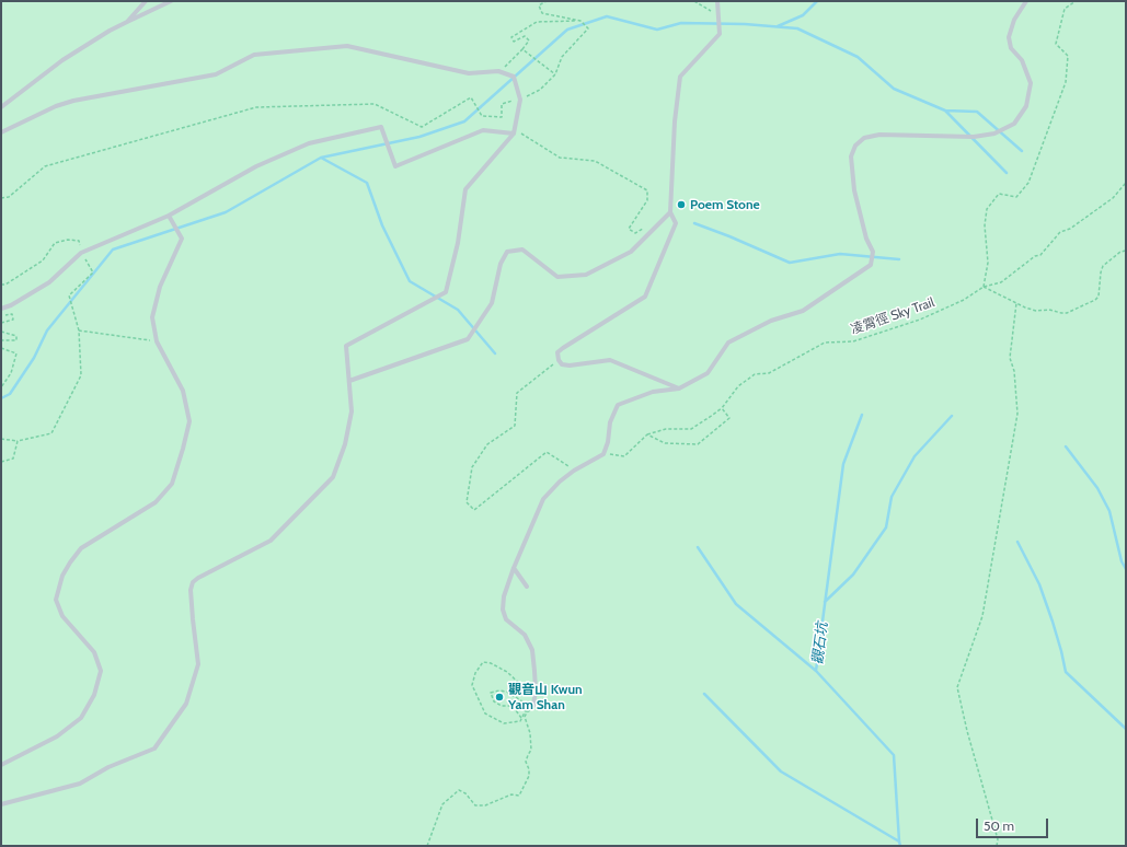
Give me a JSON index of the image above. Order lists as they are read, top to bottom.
{
  "streets": {
    "path": ["凌霄徑 Sky Trail"]
  },
  "water": ["觀石坑"],
  "places": ["Poem Stone", "觀音山 Kwun Yam Shan"],
  "scale_bar": "50 m"
}
